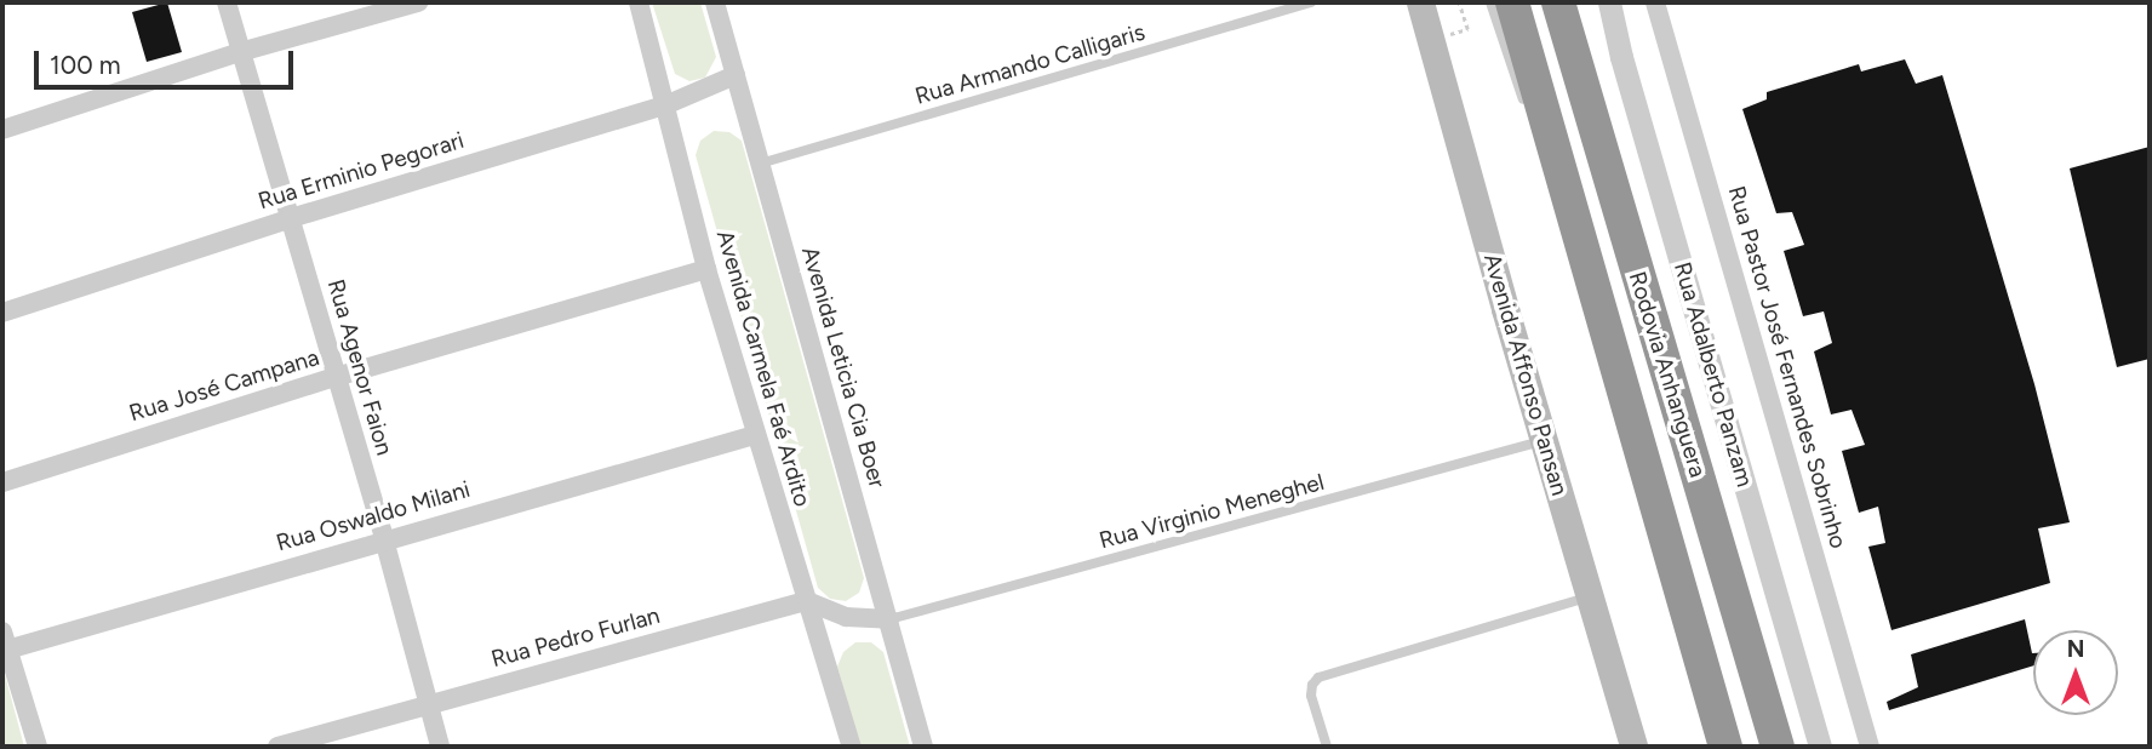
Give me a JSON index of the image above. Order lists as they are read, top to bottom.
{
  "streets": {
    "highway": ["Rodovia Anhanguera"],
    "main road": ["Avenida Affonso Pansan"],
    "street": [
      "Rua Erminio Pegorari",
      "Rua Agenor Faion",
      "Avenida Leticia Cia Boer",
      "Rua Pastor José Fernandes Sobrinho",
      "Avenida Carmela Faé Ardito",
      "Rua Adalberto Panzam",
      "Rua José Campana",
      "Rua Oswaldo Milani",
      "Rua Pedro Furlan"
    ],
    "lane": ["Rua Armando Calligaris", "Rua Virginio Meneghel"]
  },
  "crossings": [
    ["Rua Armando Calligaris", "Avenida Leticia Cia Boer"],
    ["Rua Erminio Pegorari", "Rua Agenor Faion"],
    ["Rua Erminio Pegorari", "Avenida Leticia Cia Boer"],
    ["Rua Erminio Pegorari", "Avenida Carmela Faé Ardito"],
    ["Rua Agenor Faion", "Rua José Campana"],
    ["Rua Agenor Faion", "Rua Oswaldo Milani"],
    ["Rua Agenor Faion", "Rua Pedro Furlan"],
    ["Avenida Leticia Cia Boer", "Rua Virginio Meneghel"],
    ["Avenida Carmela Faé Ardito", "Rua José Campana"],
    ["Avenida Carmela Faé Ardito", "Rua Oswaldo Milani"],
    ["Avenida Carmela Faé Ardito", "Rua Pedro Furlan"],
    ["Avenida Affonso Pansan", "Rua Virginio Meneghel"]
  ],
  "scale_bar": "100 m",
  "north": "top"
}
